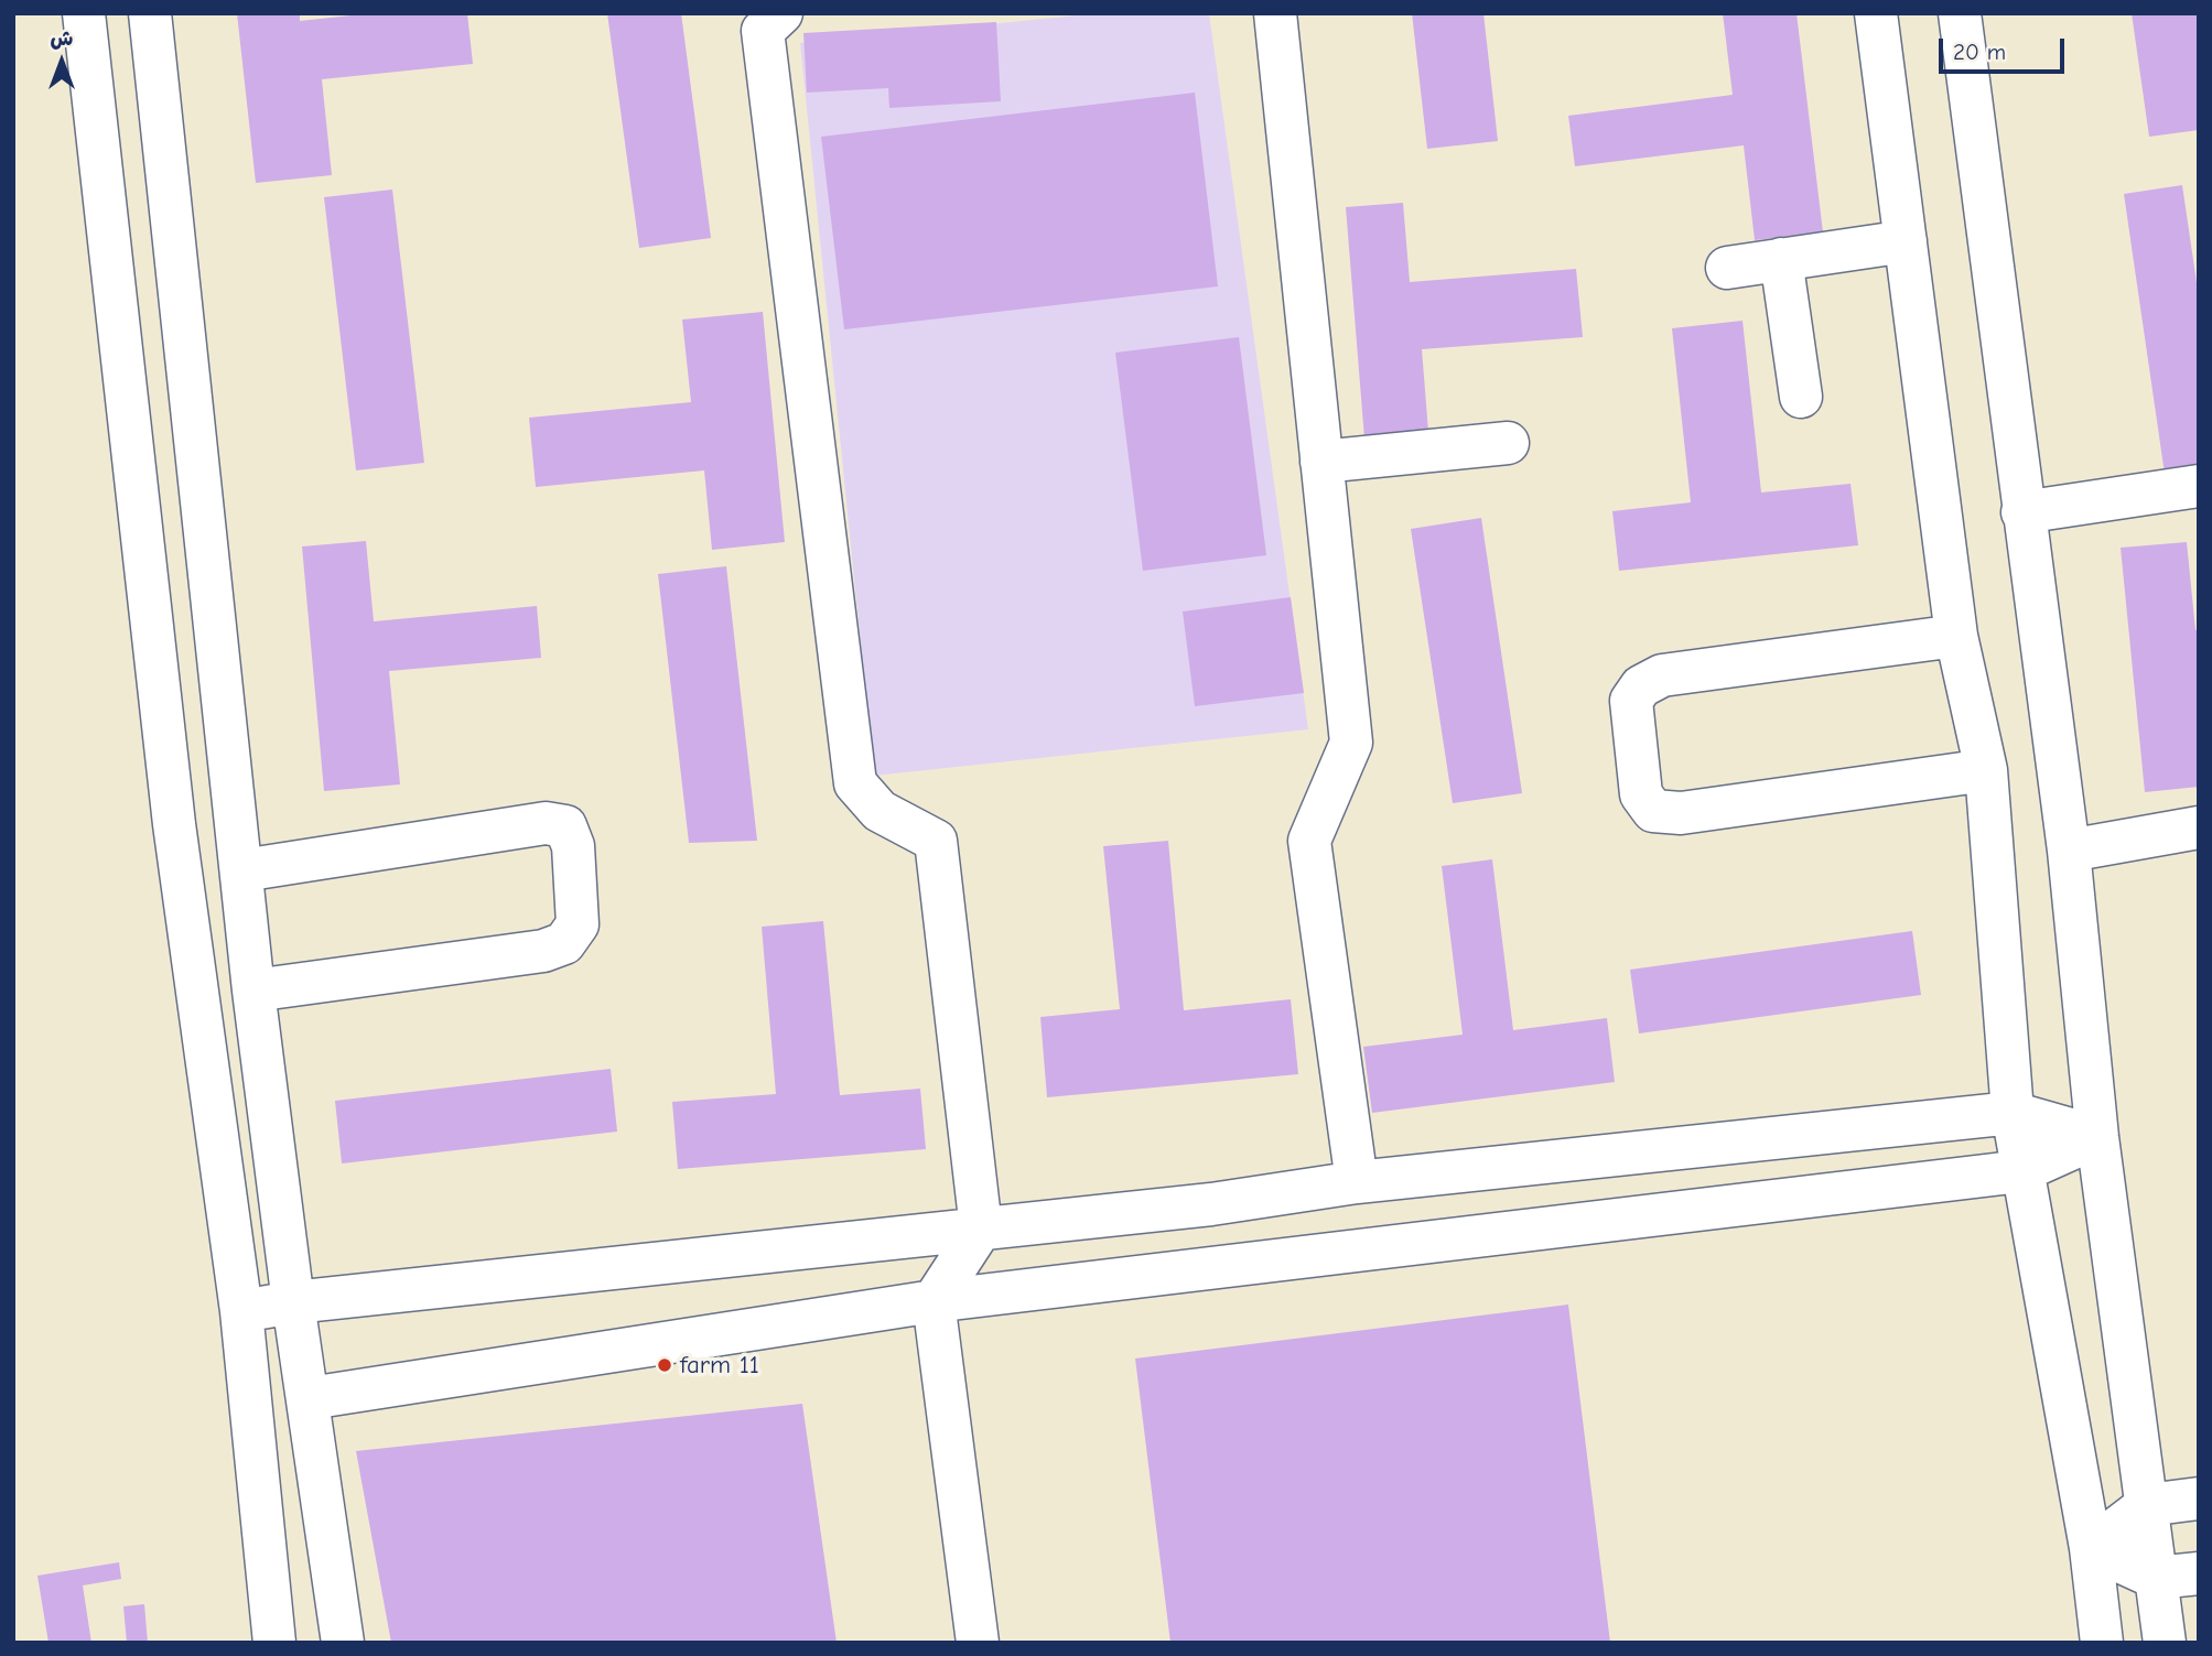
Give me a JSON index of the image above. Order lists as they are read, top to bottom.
{
  "places": ["farm 11"],
  "scale_bar": "20 m",
  "north": "top"
}
